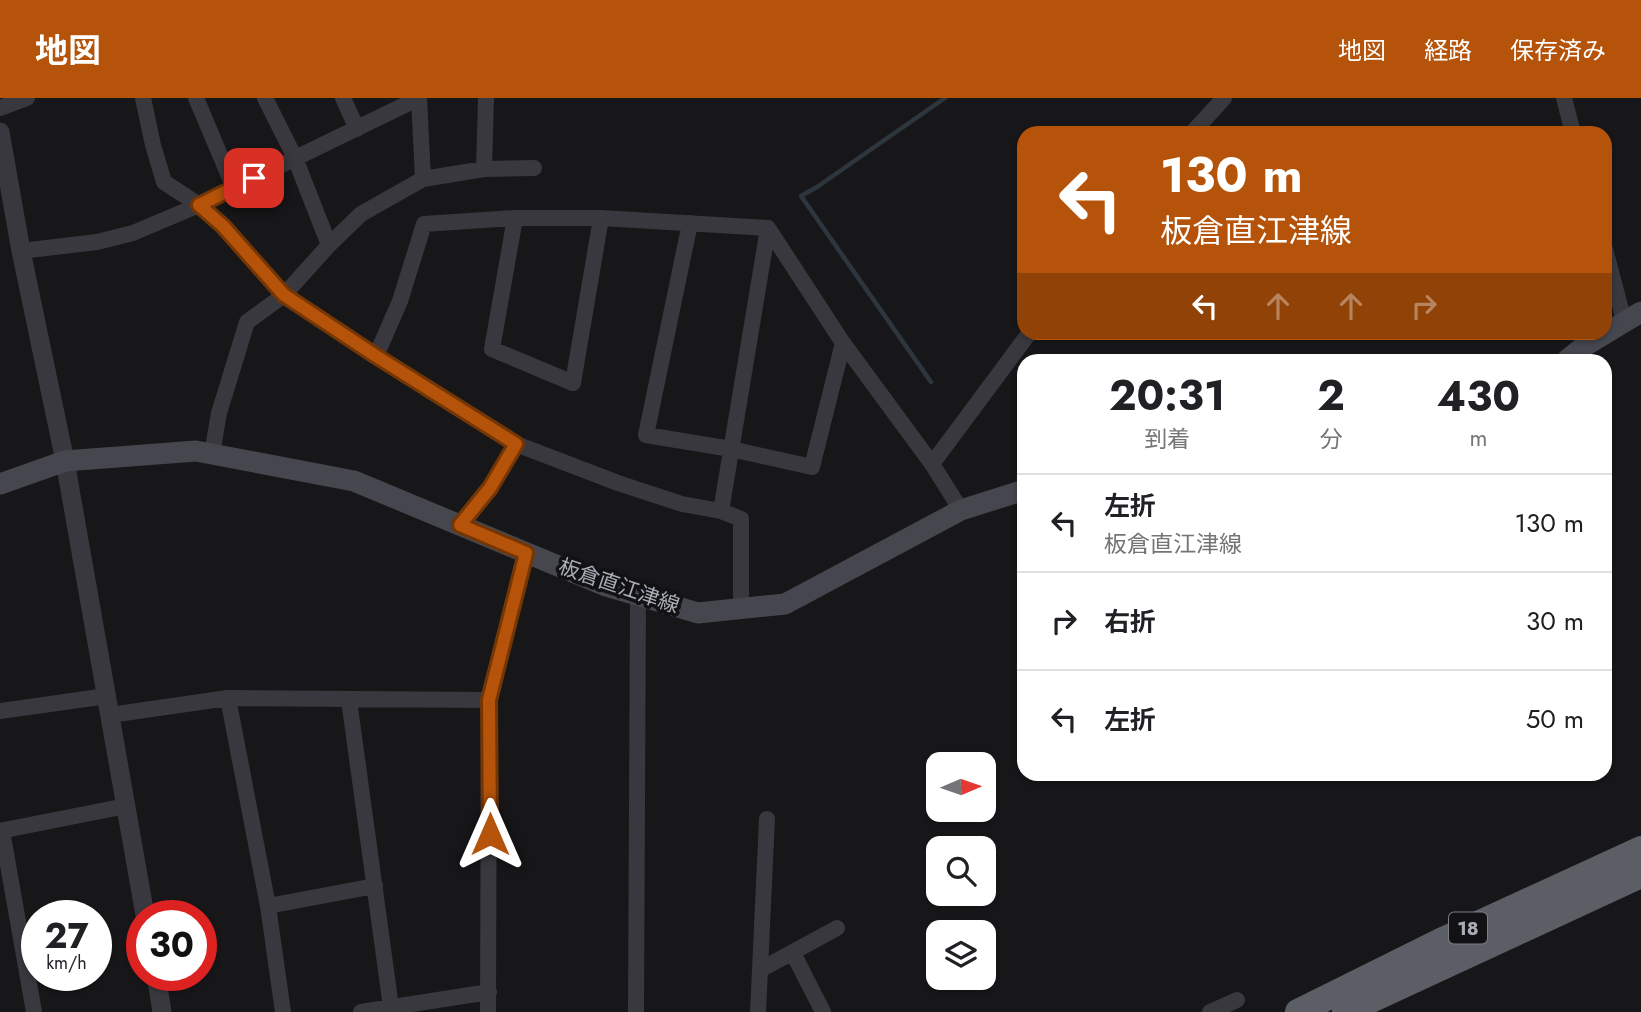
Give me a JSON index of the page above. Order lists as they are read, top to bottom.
{
  "streets": {
    "highway": ["18"],
    "main road": ["板倉直江津線"]
  },
  "north": "right",
  "page": {
    "header": "地図",
    "nav": ["地図", "経路", "保存済み"],
    "turn": ["130 m", "板倉直江津線"],
    "eta": [
      "20:31",
      "到着",
      "2",
      "分",
      "430",
      "m"
    ],
    "list": [
      {
        "name": "左折",
        "note": "板倉直江津線",
        "value": "130 m"
      },
      {
        "name": "右折",
        "value": "30 m"
      },
      {
        "name": "左折",
        "value": "50 m"
      }
    ],
    "speed": "27 km/h",
    "limit": "30"
  }
}
